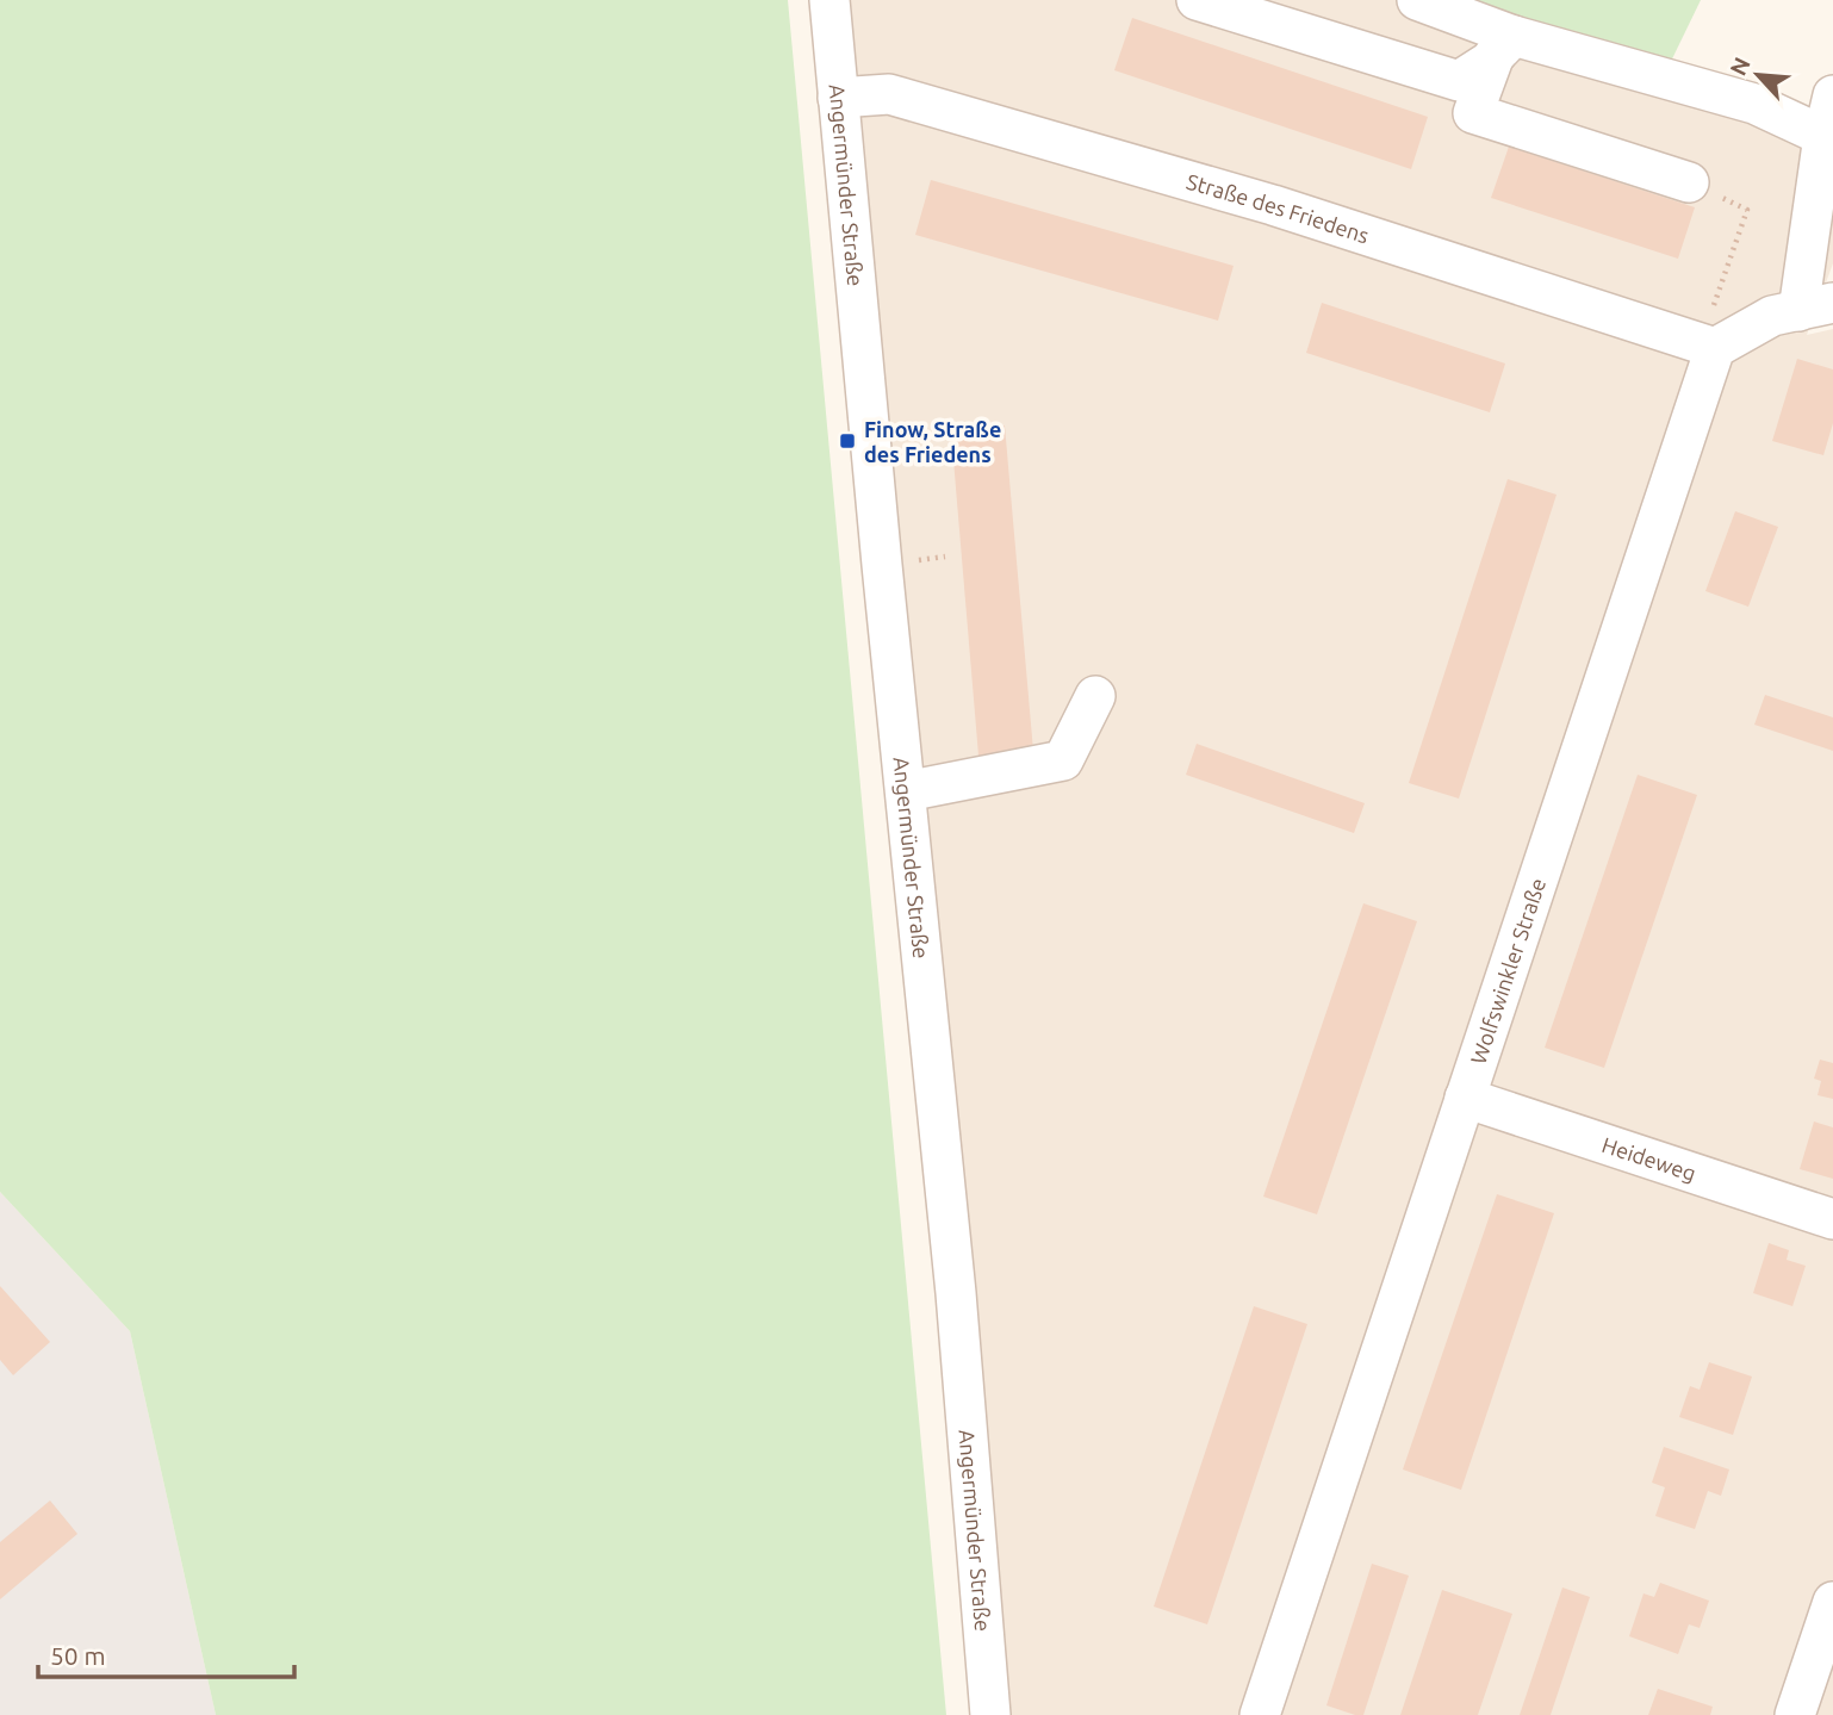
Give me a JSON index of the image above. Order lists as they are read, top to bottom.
{
  "streets": {
    "street": [
      "Angermünder Straße",
      "Straße des Friedens",
      "Wolfswinkler Straße",
      "Heideweg"
    ]
  },
  "crossings": [
    ["Angermünder Straße", "Straße des Friedens"],
    ["Straße des Friedens", "Wolfswinkler Straße"],
    ["Wolfswinkler Straße", "Heideweg"]
  ],
  "places": {
    "transit": ["Finow, Straße des Friedens"]
  },
  "scale_bar": "50 m",
  "north": "top left"
}
